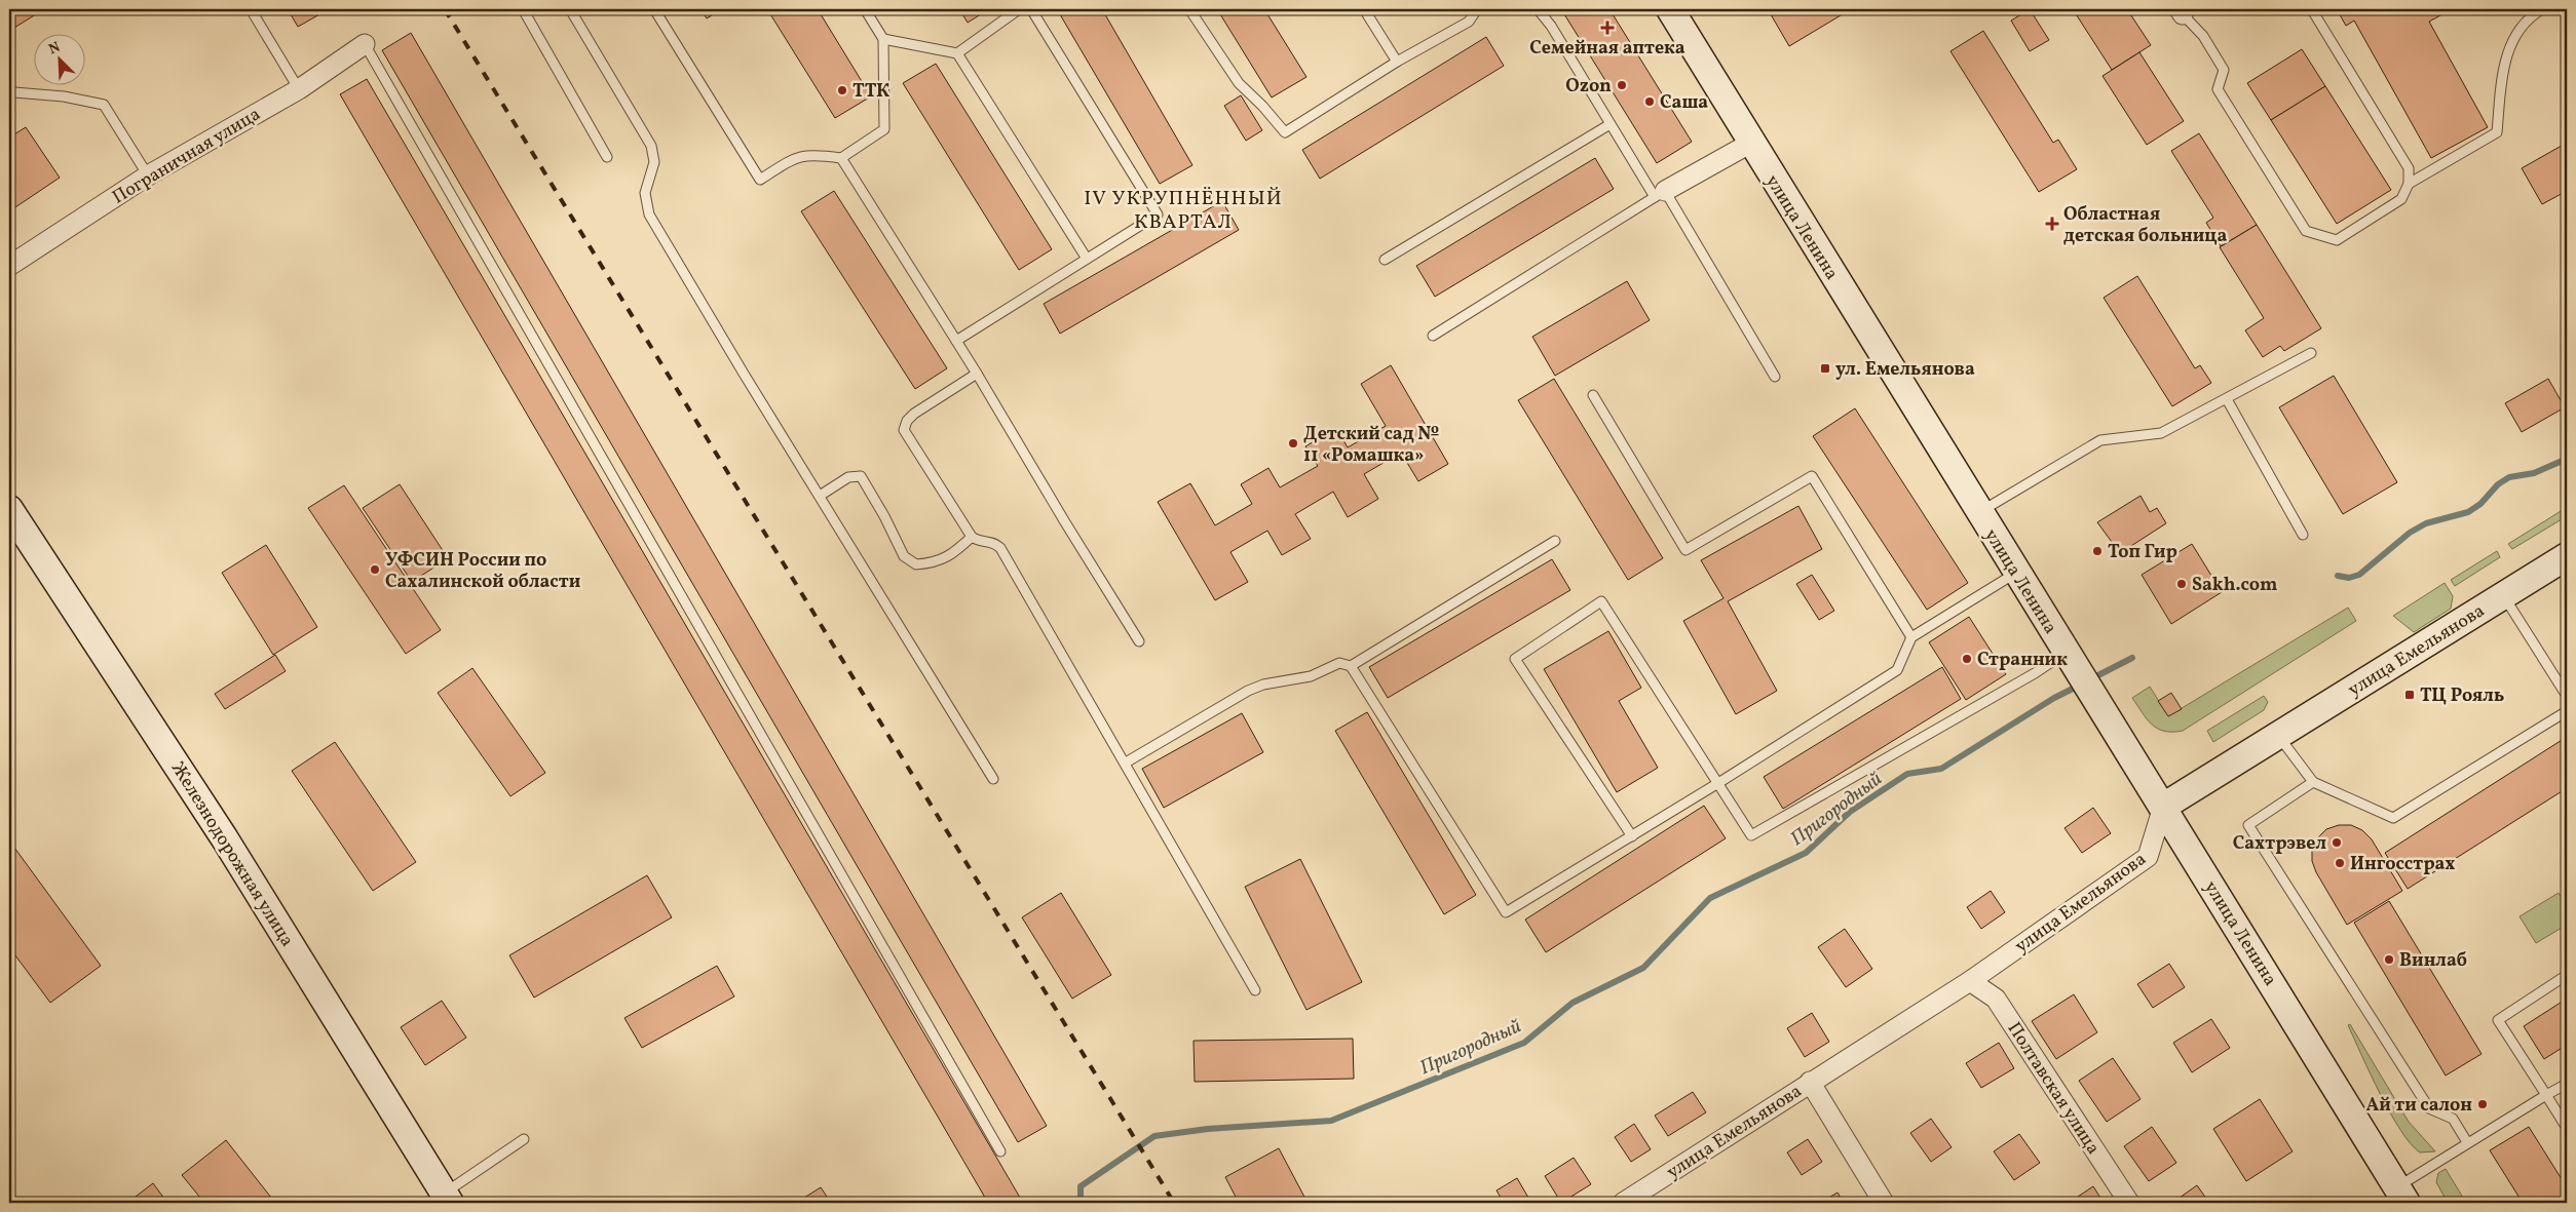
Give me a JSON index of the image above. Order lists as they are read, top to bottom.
{
  "streets": {
    "main road": ["улица Ленина", "улица Емельянова", "Железнодорожная улица"],
    "street": ["Пограничная улица", "Полтавская улица"]
  },
  "crossings": [
    ["улица Ленина", "улица Емельянова"],
    ["улица Емельянова", "Полтавская улица"]
  ],
  "districts": ["IV УКРУПНЁННЫЙ КВАРТАЛ"],
  "water": ["Пригородный"],
  "places": {
    "health": ["Семейная аптека", "Областная детская больница"],
    "other": [
      "Ozon",
      "ТТК",
      "Саша",
      "Детский сад № 11 «Ромашка»",
      "Топ Гир",
      "УФСИН России по Сахалинской области",
      "Sakh.com",
      "Странник",
      "Сахтрэвел",
      "Ингосстрах",
      "Винлаб",
      "Ай ти салон"
    ],
    "transit": ["ул. Емельянова", "ТЦ Рояль"]
  },
  "north": "top left"
}
